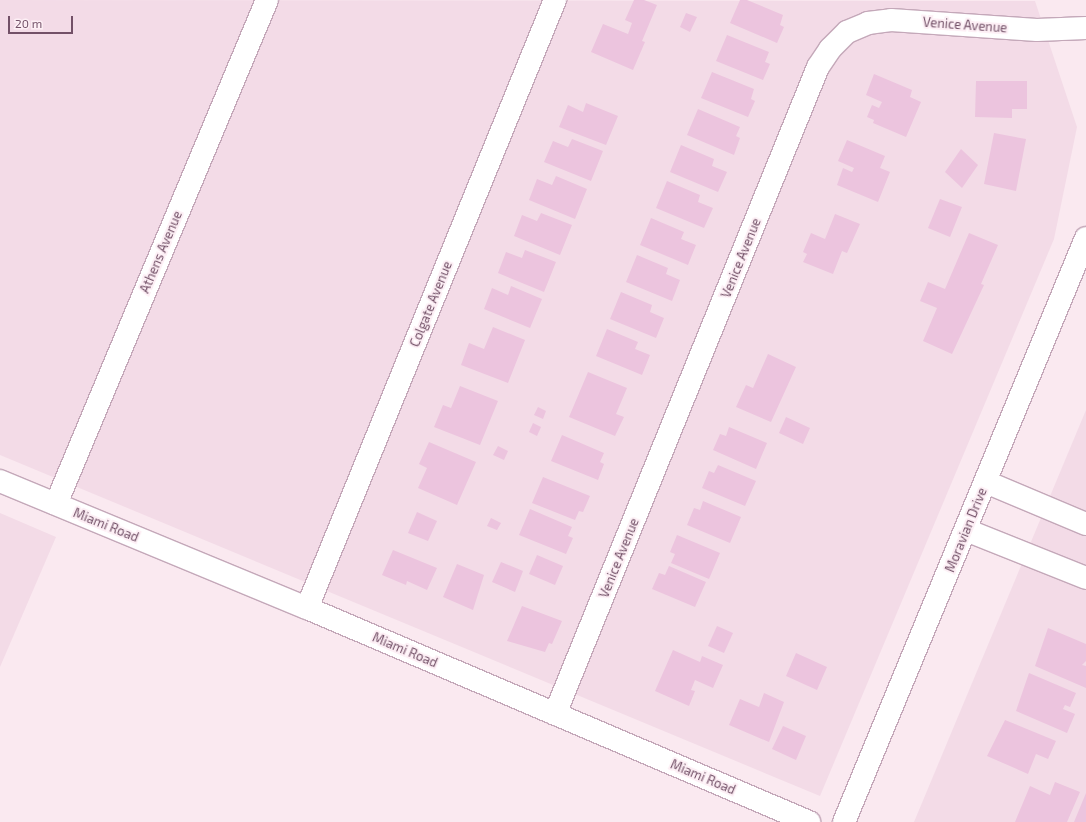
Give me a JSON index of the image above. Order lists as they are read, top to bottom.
{
  "streets": {
    "street": [
      "Venice Avenue",
      "Athens Avenue",
      "Colgate Avenue",
      "Miami Road",
      "Moravian Drive"
    ]
  },
  "crossings": [
    ["Venice Avenue", "Miami Road"],
    ["Athens Avenue", "Miami Road"],
    ["Colgate Avenue", "Miami Road"]
  ],
  "scale_bar": "20 m"
}
